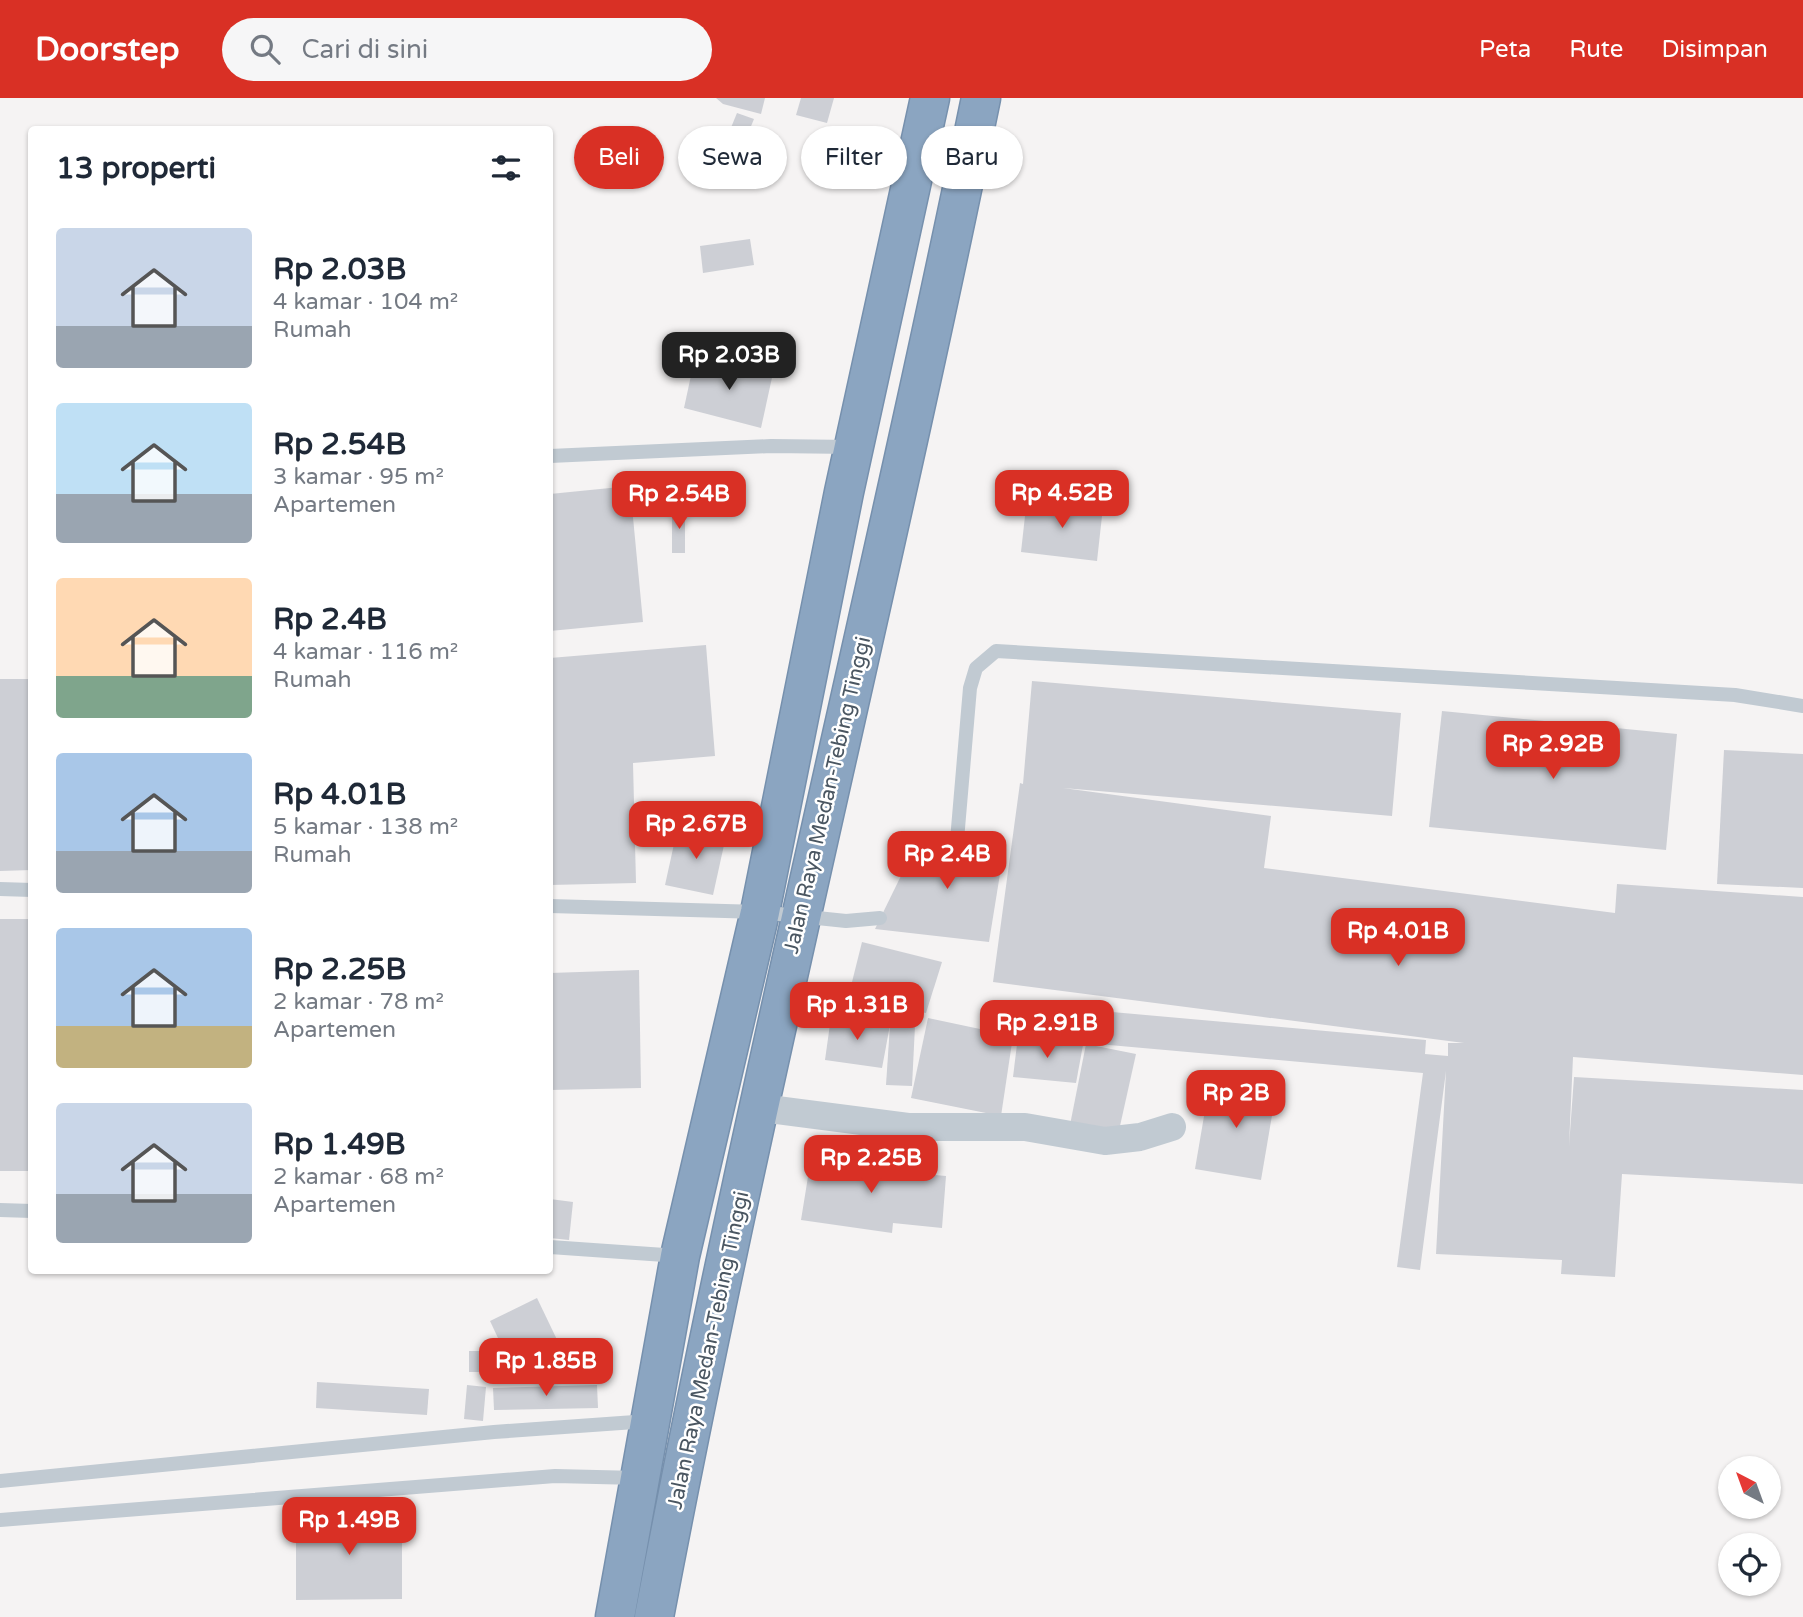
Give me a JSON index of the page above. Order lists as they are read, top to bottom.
{
  "streets": {
    "highway": ["Jalan Raya Medan-Tebing Tinggi"]
  },
  "north": "top left",
  "page": {
    "header": "Doorstep",
    "search": "Cari di sini",
    "nav": ["Peta", "Rute", "Disimpan"],
    "chip": [
      "Beli",
      "Sewa",
      "Filter",
      "Baru"
    ],
    "heading": "13 properti",
    "list": [
      {
        "name": "Rp 2.03B",
        "note": "4 kamar · 104 m² · Rumah"
      },
      {
        "name": "Rp 2.54B",
        "note": "3 kamar · 95 m² · Apartemen"
      },
      {
        "name": "Rp 2.4B",
        "note": "4 kamar · 116 m² · Rumah"
      },
      {
        "name": "Rp 4.01B",
        "note": "5 kamar · 138 m² · Rumah"
      },
      {
        "name": "Rp 2.25B",
        "note": "2 kamar · 78 m² · Apartemen"
      },
      {
        "name": "Rp 1.49B",
        "note": "2 kamar · 68 m² · Apartemen"
      }
    ],
    "price": [
      "Rp 2.03B",
      "Rp 4.52B",
      "Rp 2.54B",
      "Rp 2.92B",
      "Rp 2.67B",
      "Rp 2.4B",
      "Rp 4.01B",
      "Rp 1.31B",
      "Rp 2.91B",
      "Rp 2B",
      "Rp 2.25B",
      "Rp 1.85B",
      "Rp 1.49B"
    ]
  }
}
